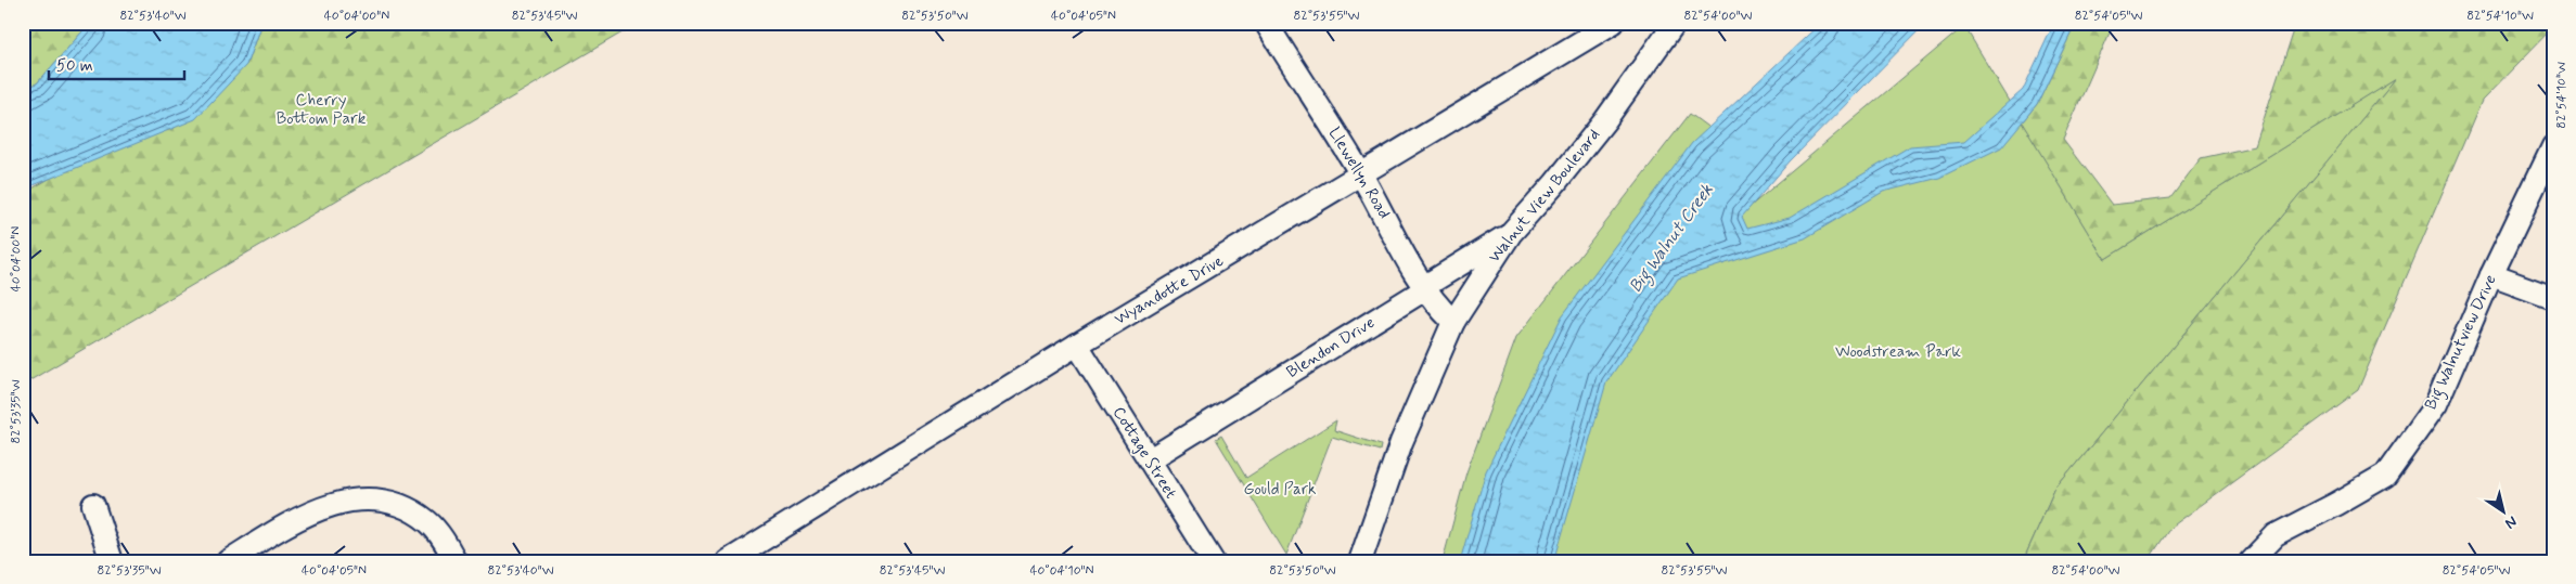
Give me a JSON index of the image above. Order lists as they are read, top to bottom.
{
  "streets": {
    "street": [
      "Llewellyn Road",
      "Walnut View Boulevard",
      "Wyandotte Drive",
      "Big Walnutview Drive",
      "Blendon Drive",
      "Cottage Street"
    ]
  },
  "crossings": [
    ["Llewellyn Road", "Walnut View Boulevard"],
    ["Llewellyn Road", "Wyandotte Drive"],
    ["Llewellyn Road", "Blendon Drive"],
    ["Walnut View Boulevard", "Blendon Drive"],
    ["Wyandotte Drive", "Cottage Street"],
    ["Blendon Drive", "Cottage Street"]
  ],
  "water": ["Big Walnut Creek"],
  "parks": ["Cherry Bottom Park", "Woodstream Park", "Gould Park"],
  "scale_bar": "50 m",
  "north": "bottom right",
  "coordinates": [
    "82°53'40\"W",
    "40°04'00\"N",
    "82°53'45\"W",
    "82°53'50\"W",
    "40°04'05\"N",
    "82°53'55\"W",
    "82°54'00\"W",
    "82°54'05\"W",
    "82°54'10\"W",
    "82°53'35\"W",
    "40°04'10\"N"
  ]
}
